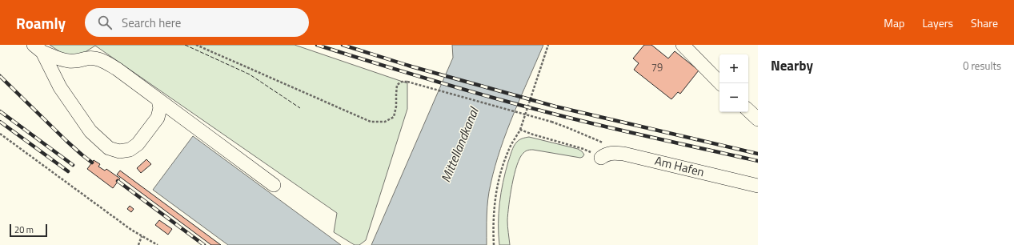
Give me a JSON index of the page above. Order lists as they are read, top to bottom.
{
  "streets": {
    "lane": ["Am Hafen"]
  },
  "water": ["Mittellandkanal"],
  "house_numbers": ["79"],
  "scale_bar": "20 m",
  "page": {
    "header": "Roamly",
    "search": "Search here",
    "nav": ["Map", "Layers", "Share"],
    "heading": ["Nearby", "0 results"],
    "map_buttons": ["+", "−"],
    "scale": "20 m"
  }
}
